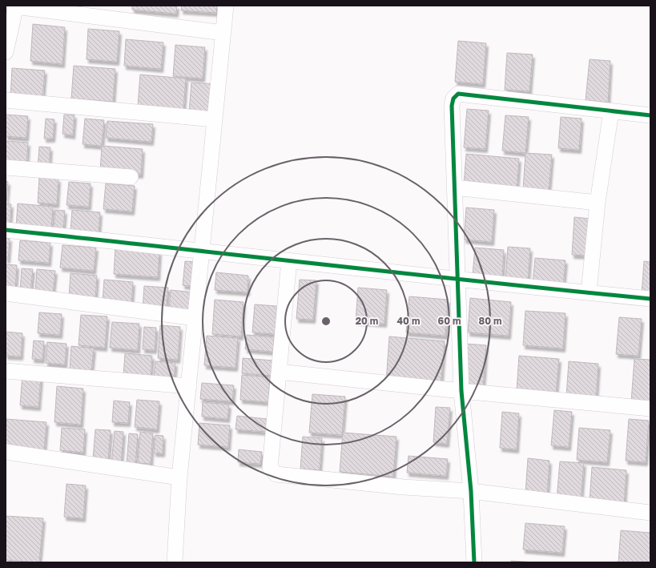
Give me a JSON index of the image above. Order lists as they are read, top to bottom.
{
  "rings": [
    "20 m",
    "40 m",
    "60 m",
    "80 m"
  ]
}
